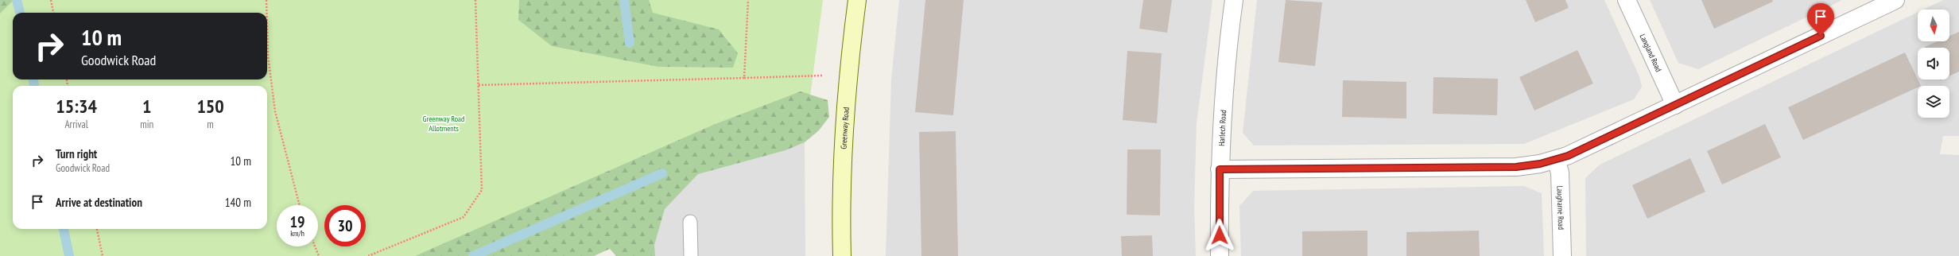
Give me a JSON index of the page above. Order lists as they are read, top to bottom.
{
  "streets": {
    "street": [
      "Langland Road",
      "Greenway Road",
      "Harlech Road",
      "Laugharne Road"
    ]
  },
  "parks": ["Greenway Road Allotments"],
  "north": "bottom",
  "page": {
    "turn": ["10 m", "Goodwick Road"],
    "eta": [
      "15:34",
      "Arrival",
      "1",
      "min",
      "150",
      "m"
    ],
    "list": [
      {
        "name": "Turn right",
        "note": "Goodwick Road",
        "value": "10 m"
      },
      {
        "name": "Arrive at destination",
        "value": "140 m"
      }
    ],
    "speed": "19 km/h",
    "limit": "30"
  }
}
